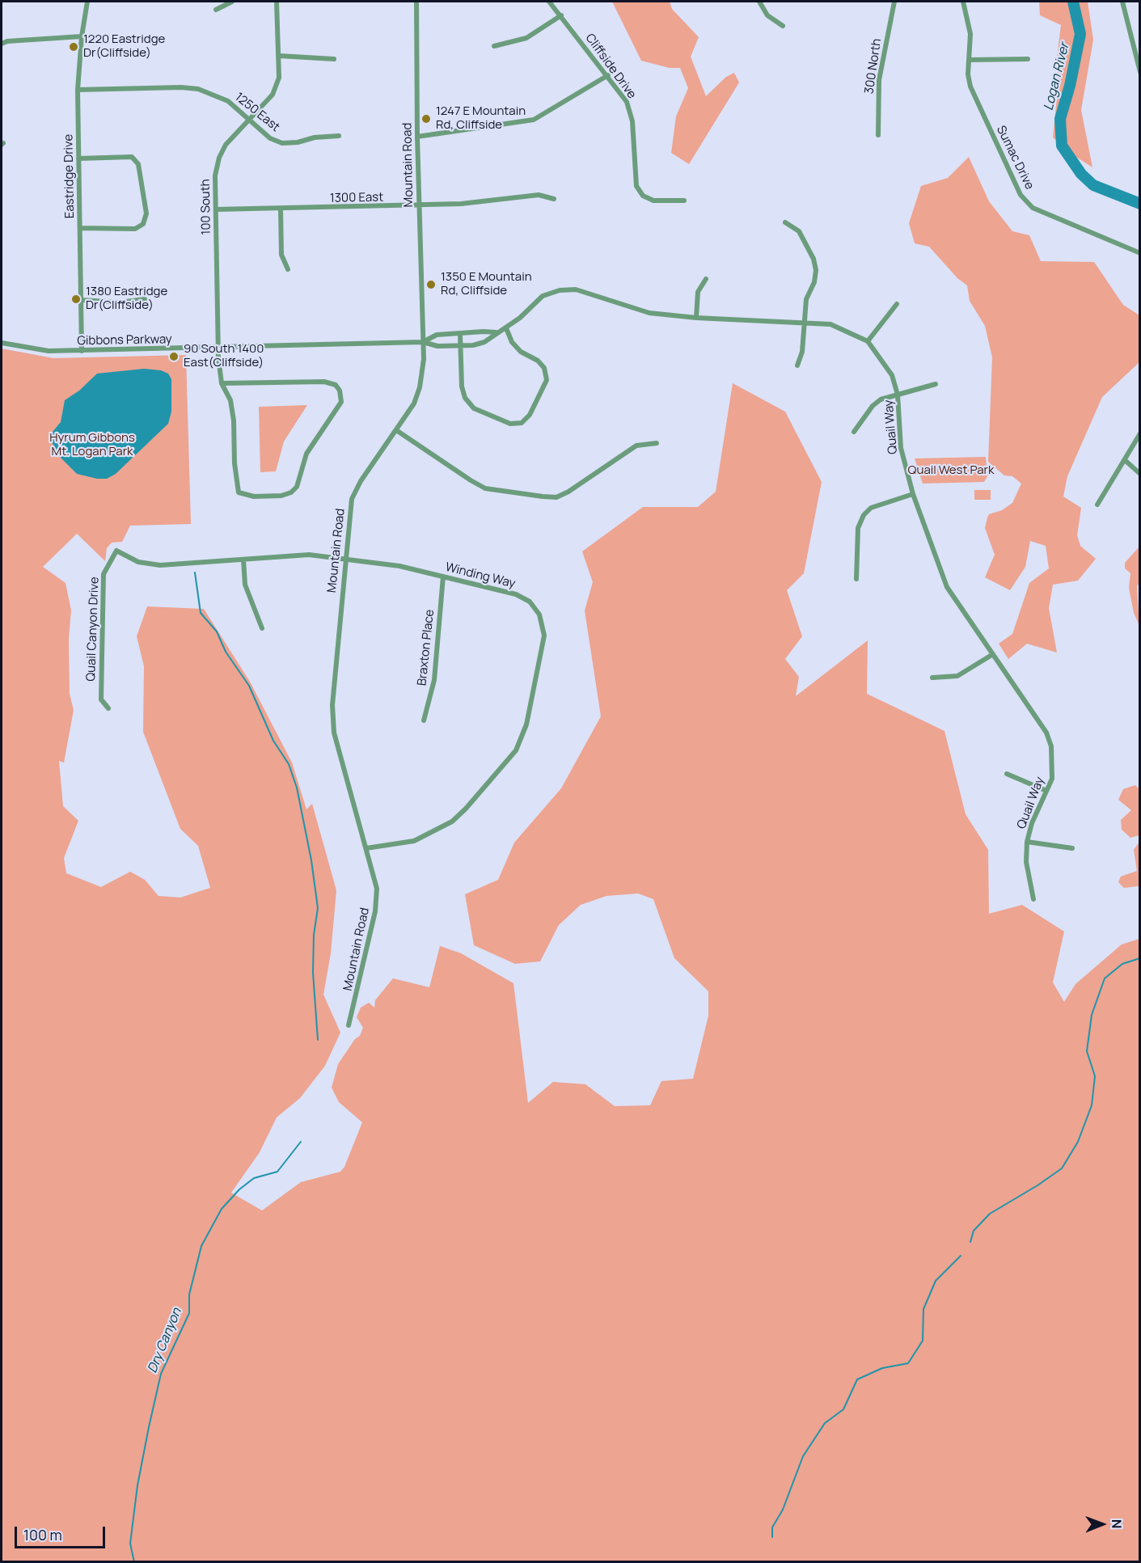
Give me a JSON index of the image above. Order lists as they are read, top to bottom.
{
  "streets": {
    "street": [
      "Cliffside Drive",
      "300 North",
      "1250 East",
      "Sumac Drive",
      "Mountain Road",
      "Eastridge Drive",
      "1300 East",
      "100 South",
      "Gibbons Parkway",
      "Quail Way",
      "Winding Way",
      "Quail Canyon Drive",
      "Braxton Place"
    ]
  },
  "crossings": [
    ["1250 East", "Eastridge Drive"],
    ["1250 East", "100 South"],
    ["Mountain Road", "1300 East"],
    ["Mountain Road", "Gibbons Parkway"],
    ["Mountain Road", "Quail Way"],
    ["Mountain Road", "Winding Way"],
    ["Eastridge Drive", "Gibbons Parkway"],
    ["1300 East", "100 South"],
    ["100 South", "Gibbons Parkway"],
    ["Gibbons Parkway", "Quail Way"],
    ["Winding Way", "Quail Canyon Drive"],
    ["Winding Way", "Braxton Place"]
  ],
  "water": ["Logan River", "Dry Canyon"],
  "parks": ["Hyrum Gibbons Mt. Logan Park", "Quail West Park"],
  "places": [
    "1220 Eastridge Dr(Cliffside)",
    "1247 E Mountain Rd, Cliffside",
    "1350 E Mountain Rd, Cliffside",
    "1380 Eastridge Dr(Cliffside)",
    "90 South 1400 East(Cliffside)"
  ],
  "scale_bar": "100 m",
  "north": "right"
}
